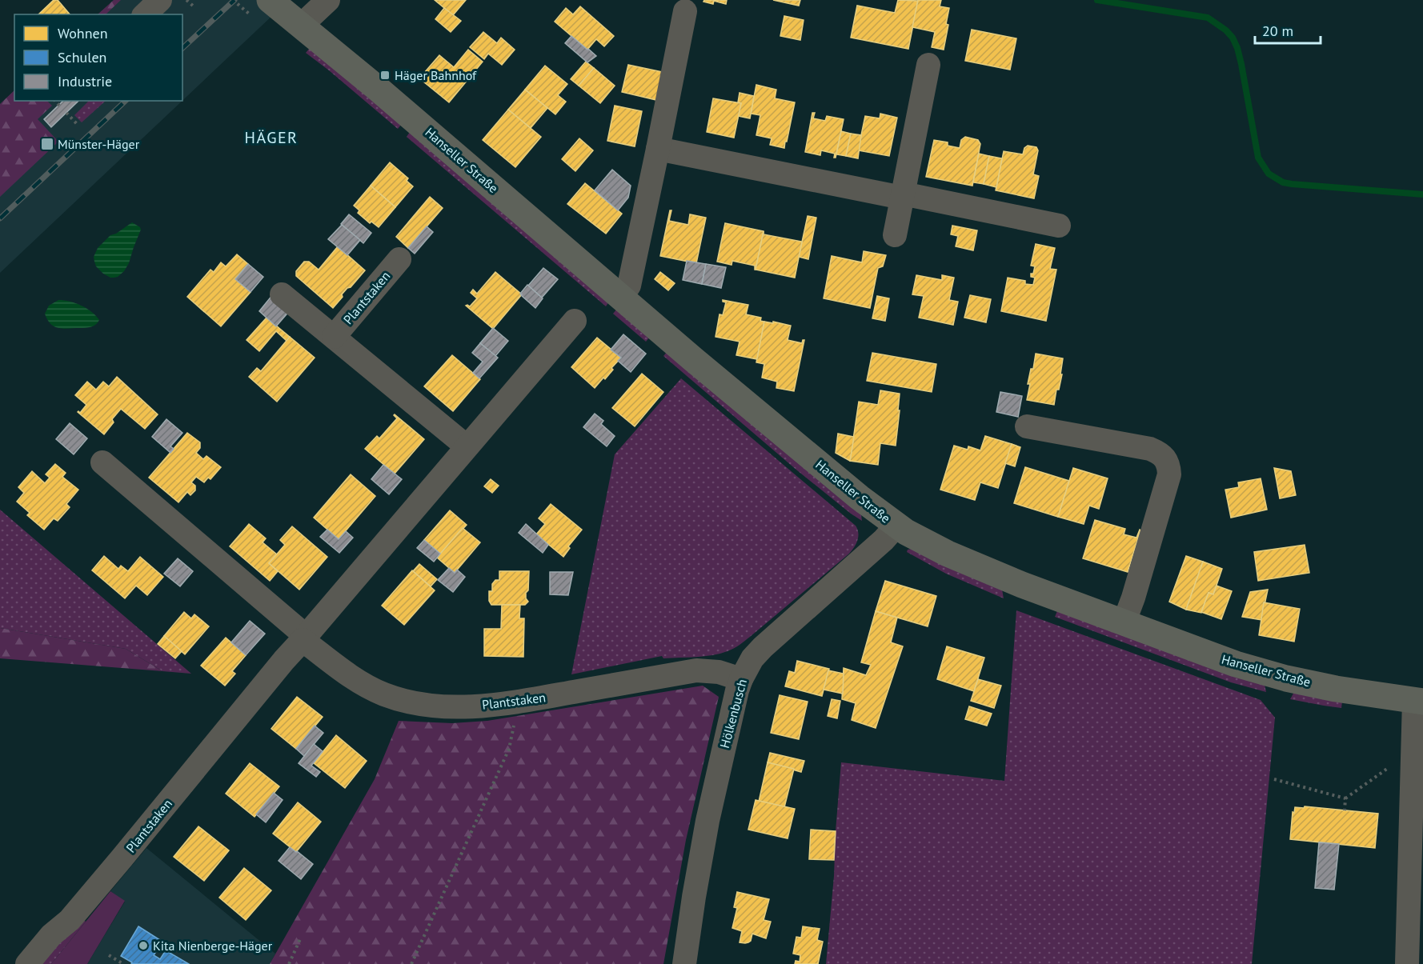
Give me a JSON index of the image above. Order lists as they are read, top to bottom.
{
  "streets": {
    "main road": ["Hanseller Straße"],
    "street": ["Plantstaken", "Hölkenbusch"]
  },
  "crossings": [
    ["Hanseller Straße", "Hölkenbusch"],
    ["Plantstaken", "Hölkenbusch"]
  ],
  "districts": ["HÄGER"],
  "places": {
    "transit": ["Häger Bahnhof", "Münster-Häger"],
    "other": ["Kita Nienberge-Häger"]
  },
  "legend": ["Wohnen", "Schulen", "Industrie"],
  "scale_bar": "20 m"
}
